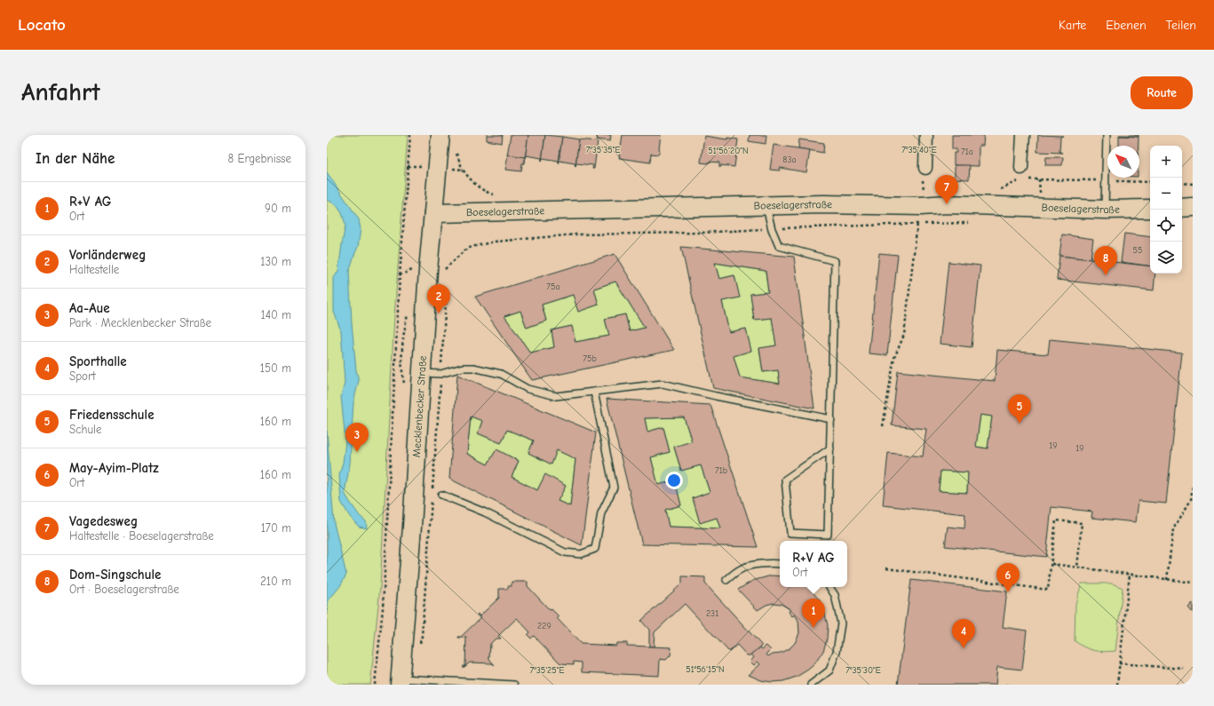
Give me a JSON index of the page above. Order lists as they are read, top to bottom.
{
  "streets": {
    "street": ["Boeselagerstraße", "Mecklenbecker Straße"]
  },
  "crossings": [
    ["Boeselagerstraße", "Mecklenbecker Straße"]
  ],
  "house_numbers": [
    "71a",
    "83a",
    "55",
    "75a",
    "75b",
    "19",
    "19",
    "71b",
    "231",
    "229"
  ],
  "north": "top left",
  "page": {
    "header": "Locato",
    "nav": ["Karte", "Ebenen", "Teilen"],
    "buttons": "Route",
    "title": "Anfahrt",
    "heading": ["In der Nähe", "8 Ergebnisse"],
    "map_buttons": ["+", "−"],
    "pins": [
      "7",
      "8",
      "2",
      "5",
      "3",
      "6",
      "1",
      "4"
    ],
    "list": [
      {
        "mark": "1",
        "name": "R+V AG",
        "note": "Ort",
        "value": "90 m"
      },
      {
        "mark": "2",
        "name": "Vorländerweg",
        "note": "Haltestelle",
        "value": "130 m"
      },
      {
        "mark": "3",
        "name": "Aa-Aue",
        "note": "Park · Mecklenbecker Straße",
        "value": "140 m"
      },
      {
        "mark": "4",
        "name": "Sporthalle",
        "note": "Sport",
        "value": "150 m"
      },
      {
        "mark": "5",
        "name": "Friedensschule",
        "note": "Schule",
        "value": "160 m"
      },
      {
        "mark": "6",
        "name": "May-Ayim-Platz",
        "note": "Ort",
        "value": "160 m"
      },
      {
        "mark": "7",
        "name": "Vagedesweg",
        "note": "Haltestelle · Boeselagerstraße",
        "value": "170 m"
      },
      {
        "mark": "8",
        "name": "Dom-Singschule",
        "note": "Ort · Boeselagerstraße",
        "value": "210 m"
      }
    ],
    "popup": ["R+V AG", "Ort"]
  },
  "coordinates": [
    "7°35'35\"E",
    "7°35'40\"E",
    "51°56'20\"N",
    "51°56'15\"N",
    "7°35'25\"E",
    "7°35'30\"E"
  ]
}
